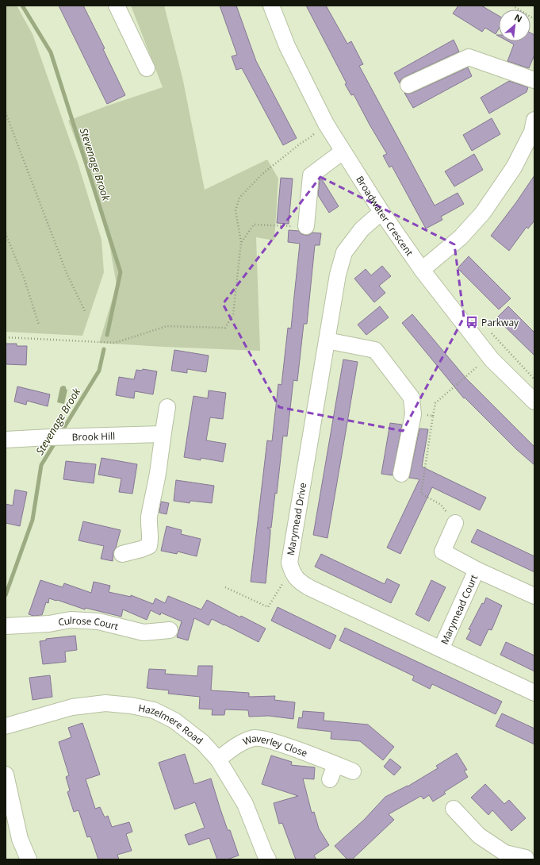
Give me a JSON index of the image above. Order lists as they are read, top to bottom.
{
  "streets": {
    "street": [
      "Broadwater Crescent",
      "Brook Hill",
      "Marymead Drive",
      "Marymead Court",
      "Culrose Court",
      "Hazelmere Road",
      "Waverley Close"
    ]
  },
  "crossings": [
    ["Broadwater Crescent", "Marymead Drive"],
    ["Hazelmere Road", "Waverley Close"]
  ],
  "water": ["Stevenage Brook"],
  "places": {
    "bus stop": ["Parkway"]
  },
  "north": "top right"
}
